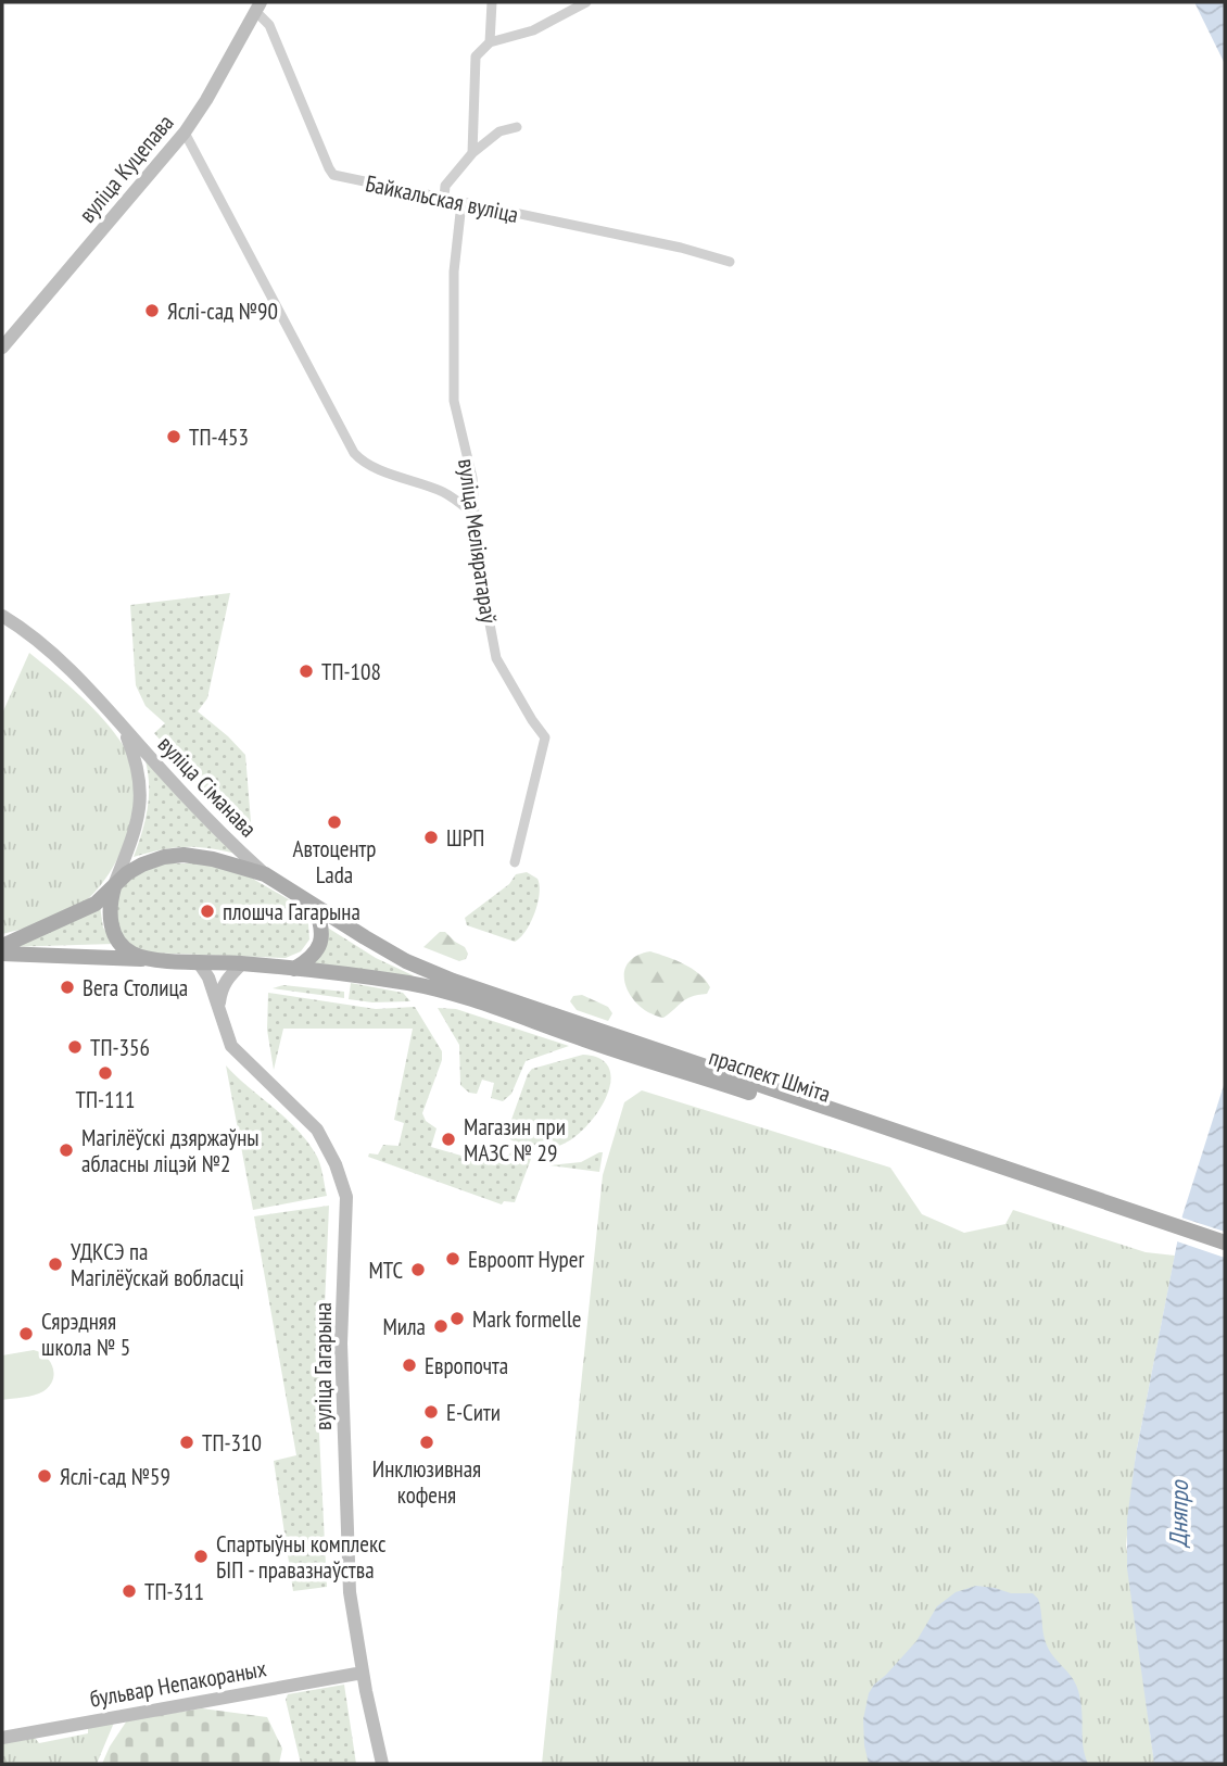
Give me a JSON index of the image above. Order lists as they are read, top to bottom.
{
  "streets": {
    "main road": [
      "вуліца Куцепава",
      "вуліца Сіманава",
      "праспект Шміта",
      "вуліца Гагарына",
      "бульвар Непакораных"
    ],
    "street": ["Байкальская вуліца", "вуліца Меліяратараў"]
  },
  "crossings": [
    ["вуліца Куцепава", "Байкальская вуліца"],
    ["Байкальская вуліца", "вуліца Меліяратараў"],
    ["вуліца Сіманава", "праспект Шміта"],
    ["праспект Шміта", "вуліца Гагарына"],
    ["вуліца Гагарына", "бульвар Непакораных"]
  ],
  "water": ["Дняпро"],
  "places": [
    "Яслі-сад №90",
    "ТП-453",
    "ТП-108",
    "Автоцентр Lada",
    "ШРП",
    "плошча Гагарына",
    "Вега Столица",
    "ТП-356",
    "ТП-111",
    "Магазин при МАЗС № 29",
    "Магілёўскі дзяржаўны абласны ліцэй №2",
    "Евроопт Hyper",
    "УДКСЭ па Магілёўскай вобласці",
    "МТС",
    "Mark formelle",
    "Мила",
    "Сярэдняя школа № 5",
    "Европочта",
    "Е-Сити",
    "ТП-310",
    "Инклюзивная кофеня",
    "Яслі-сад №59",
    "Спартыўны комплекс БІП - правазнаўства",
    "ТП-311"
  ]
}
